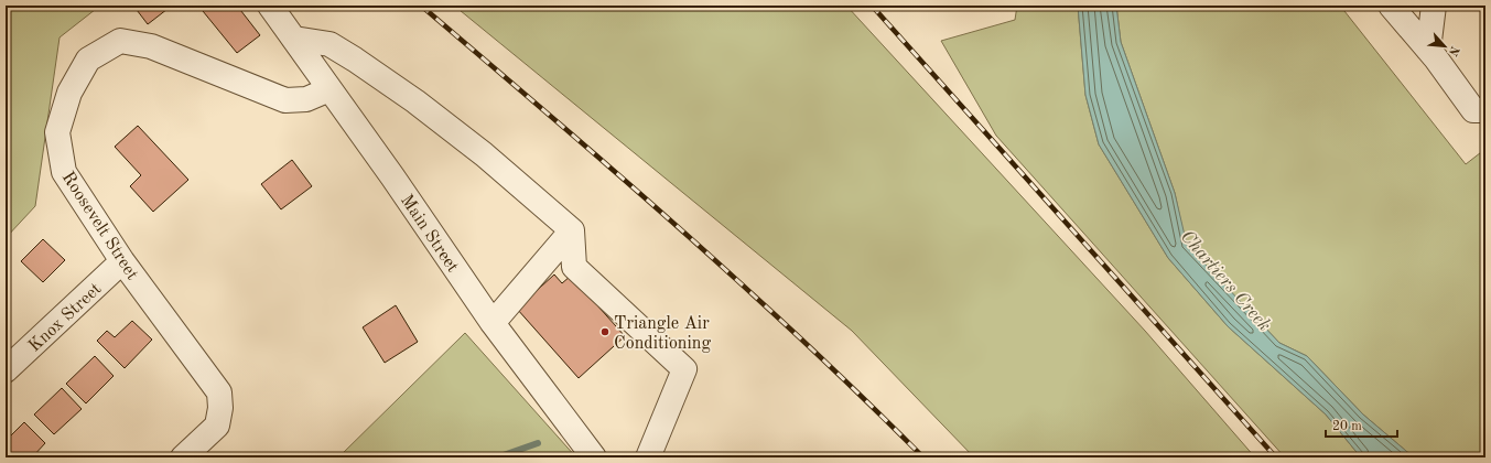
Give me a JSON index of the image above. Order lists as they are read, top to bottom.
{
  "streets": {
    "street": ["Roosevelt Street", "Main Street", "Knox Street"]
  },
  "crossings": [
    ["Roosevelt Street", "Main Street"],
    ["Roosevelt Street", "Knox Street"]
  ],
  "water": ["Chartiers Creek"],
  "places": ["Triangle Air Conditioning"],
  "scale_bar": "20 m",
  "north": "bottom right"
}
